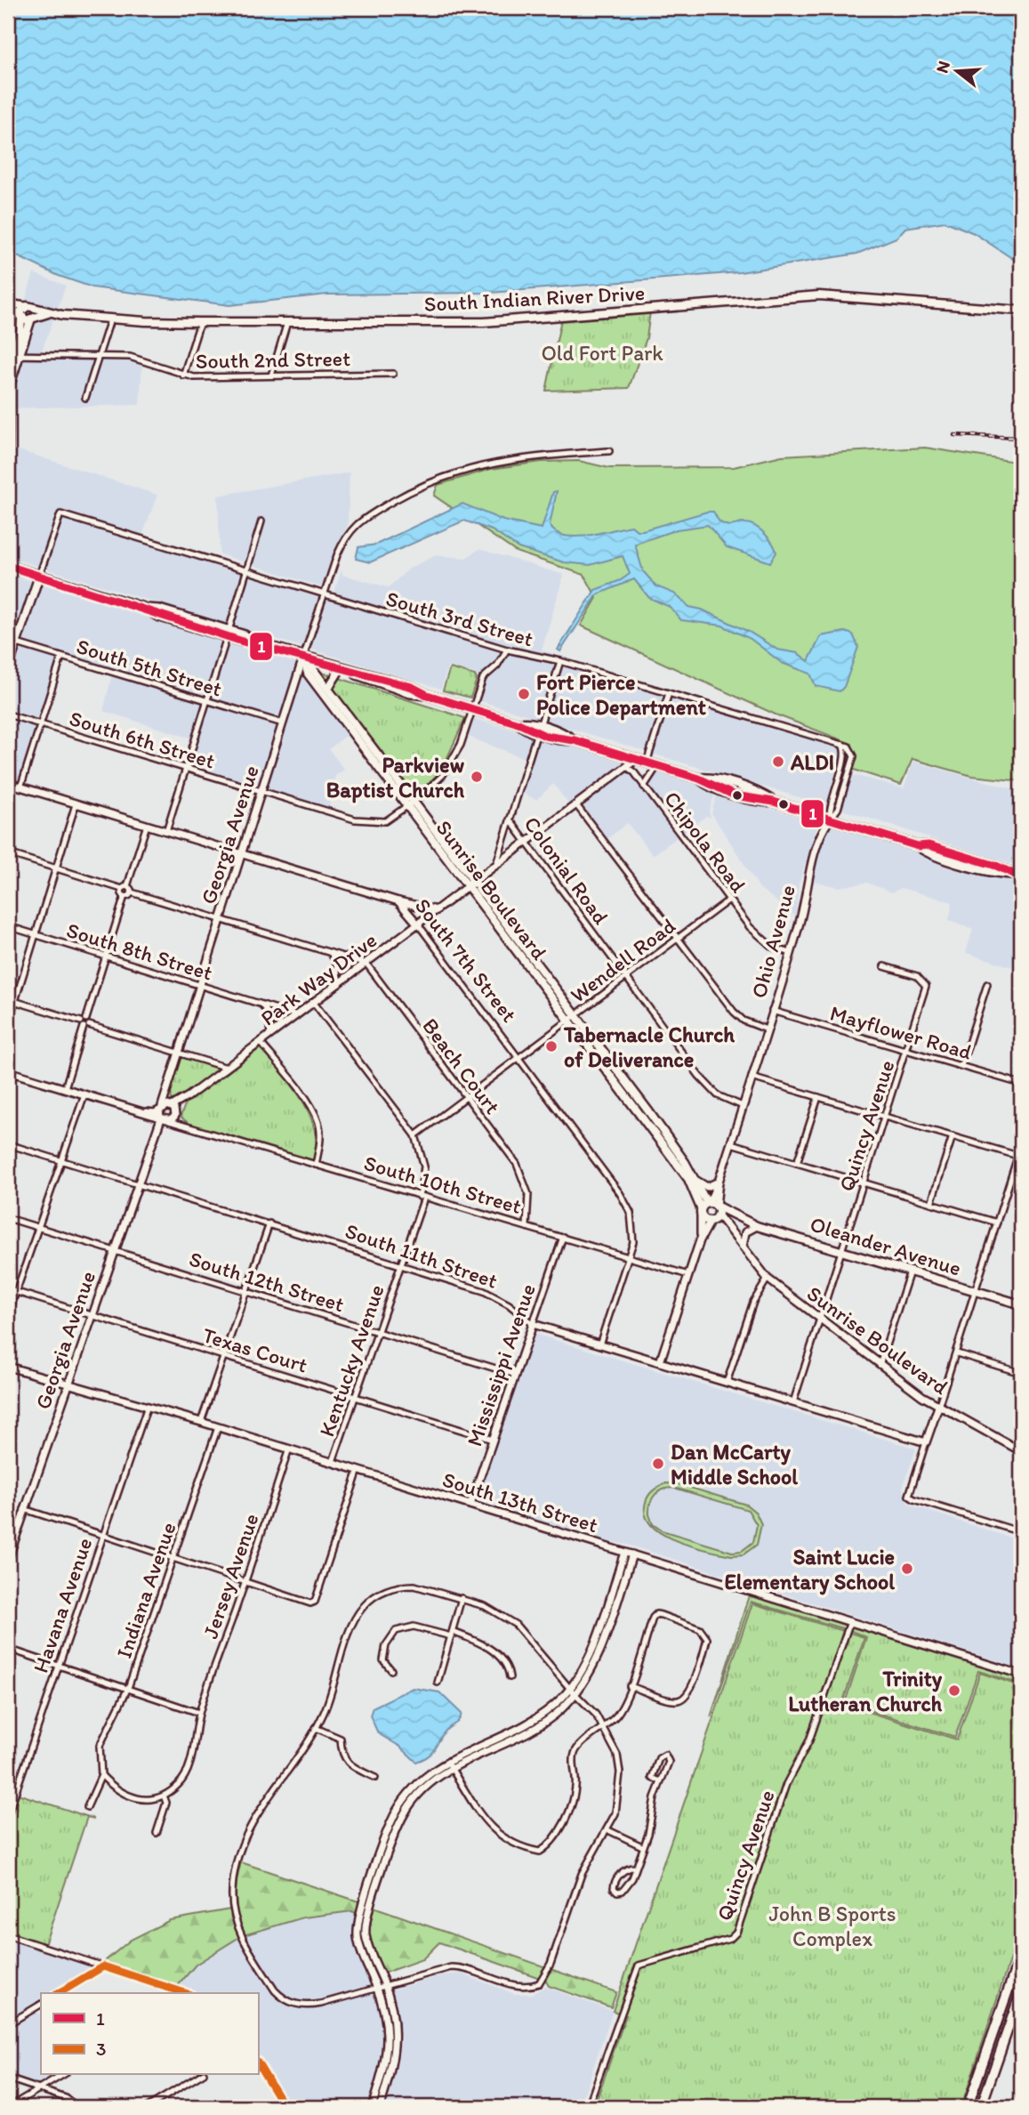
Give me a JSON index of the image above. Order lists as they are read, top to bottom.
{
  "streets": {
    "main road": ["South Indian River Drive", "Sunrise Boulevard", "Oleander Avenue"],
    "street": [
      "South 2nd Street",
      "South 3rd Street",
      "South 5th Street",
      "South 6th Street",
      "Georgia Avenue",
      "Chipola Road",
      "Colonial Road",
      "Ohio Avenue",
      "South 8th Street",
      "South 7th Street",
      "Wendell Road",
      "Park Way Drive",
      "Mayflower Road",
      "Beach Court",
      "Quincy Avenue",
      "South 10th Street",
      "South 11th Street",
      "South 12th Street",
      "Texas Court",
      "Kentucky Avenue",
      "Mississippi Avenue",
      "South 13th Street",
      "Jersey Avenue",
      "Indiana Avenue",
      "Havana Avenue"
    ]
  },
  "crossings": [
    ["South 3rd Street", "South 6th Street"],
    ["South 3rd Street", "Georgia Avenue"],
    ["South 3rd Street", "Ohio Avenue"],
    ["South 5th Street", "Georgia Avenue"],
    ["South 6th Street", "Georgia Avenue"],
    ["South 6th Street", "Sunrise Boulevard"],
    ["Georgia Avenue", "Sunrise Boulevard"],
    ["Georgia Avenue", "South 8th Street"],
    ["Georgia Avenue", "South 7th Street"],
    ["Georgia Avenue", "Park Way Drive"],
    ["Georgia Avenue", "South 10th Street"],
    ["Georgia Avenue", "South 11th Street"],
    ["Georgia Avenue", "South 12th Street"],
    ["Georgia Avenue", "Texas Court"],
    ["Georgia Avenue", "South 13th Street"],
    ["Chipola Road", "Ohio Avenue"],
    ["Chipola Road", "Wendell Road"],
    ["Chipola Road", "Park Way Drive"],
    ["Colonial Road", "Ohio Avenue"],
    ["Colonial Road", "Wendell Road"],
    ["Colonial Road", "Park Way Drive"],
    ["Sunrise Boulevard", "Ohio Avenue"],
    ["Sunrise Boulevard", "Wendell Road"],
    ["Sunrise Boulevard", "Park Way Drive"],
    ["Sunrise Boulevard", "Quincy Avenue"],
    ["Sunrise Boulevard", "Oleander Avenue"],
    ["Ohio Avenue", "Mayflower Road"],
    ["Ohio Avenue", "South 10th Street"],
    ["Ohio Avenue", "Oleander Avenue"],
    ["Ohio Avenue", "South 11th Street"],
    ["South 8th Street", "Park Way Drive"],
    ["South 7th Street", "Wendell Road"],
    ["South 7th Street", "Park Way Drive"],
    ["South 7th Street", "South 10th Street"],
    ["South 7th Street", "South 11th Street"],
    ["Wendell Road", "Beach Court"],
    ["Park Way Drive", "Beach Court"],
    ["Park Way Drive", "South 10th Street"],
    ["Mayflower Road", "Quincy Avenue"],
    ["Beach Court", "South 10th Street"],
    ["Quincy Avenue", "Oleander Avenue"],
    ["Quincy Avenue", "South 11th Street"],
    ["Quincy Avenue", "South 13th Street"],
    ["South 10th Street", "Kentucky Avenue"],
    ["South 10th Street", "Mississippi Avenue"],
    ["South 11th Street", "Kentucky Avenue"],
    ["South 11th Street", "Mississippi Avenue"],
    ["South 12th Street", "Kentucky Avenue"],
    ["South 12th Street", "Mississippi Avenue"],
    ["Texas Court", "Kentucky Avenue"],
    ["Texas Court", "Mississippi Avenue"],
    ["Kentucky Avenue", "South 13th Street"],
    ["Mississippi Avenue", "South 13th Street"],
    ["South 13th Street", "Jersey Avenue"],
    ["South 13th Street", "Indiana Avenue"],
    ["South 13th Street", "Havana Avenue"],
    ["Jersey Avenue", "Indiana Avenue"]
  ],
  "parks": ["Old Fort Park", "John B Sports Complex"],
  "places": [
    "Fort Pierce Police Department",
    "ALDI",
    "Parkview Baptist Church",
    "Tabernacle Church of Deliverance",
    "Dan McCarty Middle School",
    "Saint Lucie Elementary School",
    "Trinity Lutheran Church"
  ],
  "lines": ["transit line 1", "transit line 3"],
  "legend": ["1", "3"],
  "north": "left"
}
